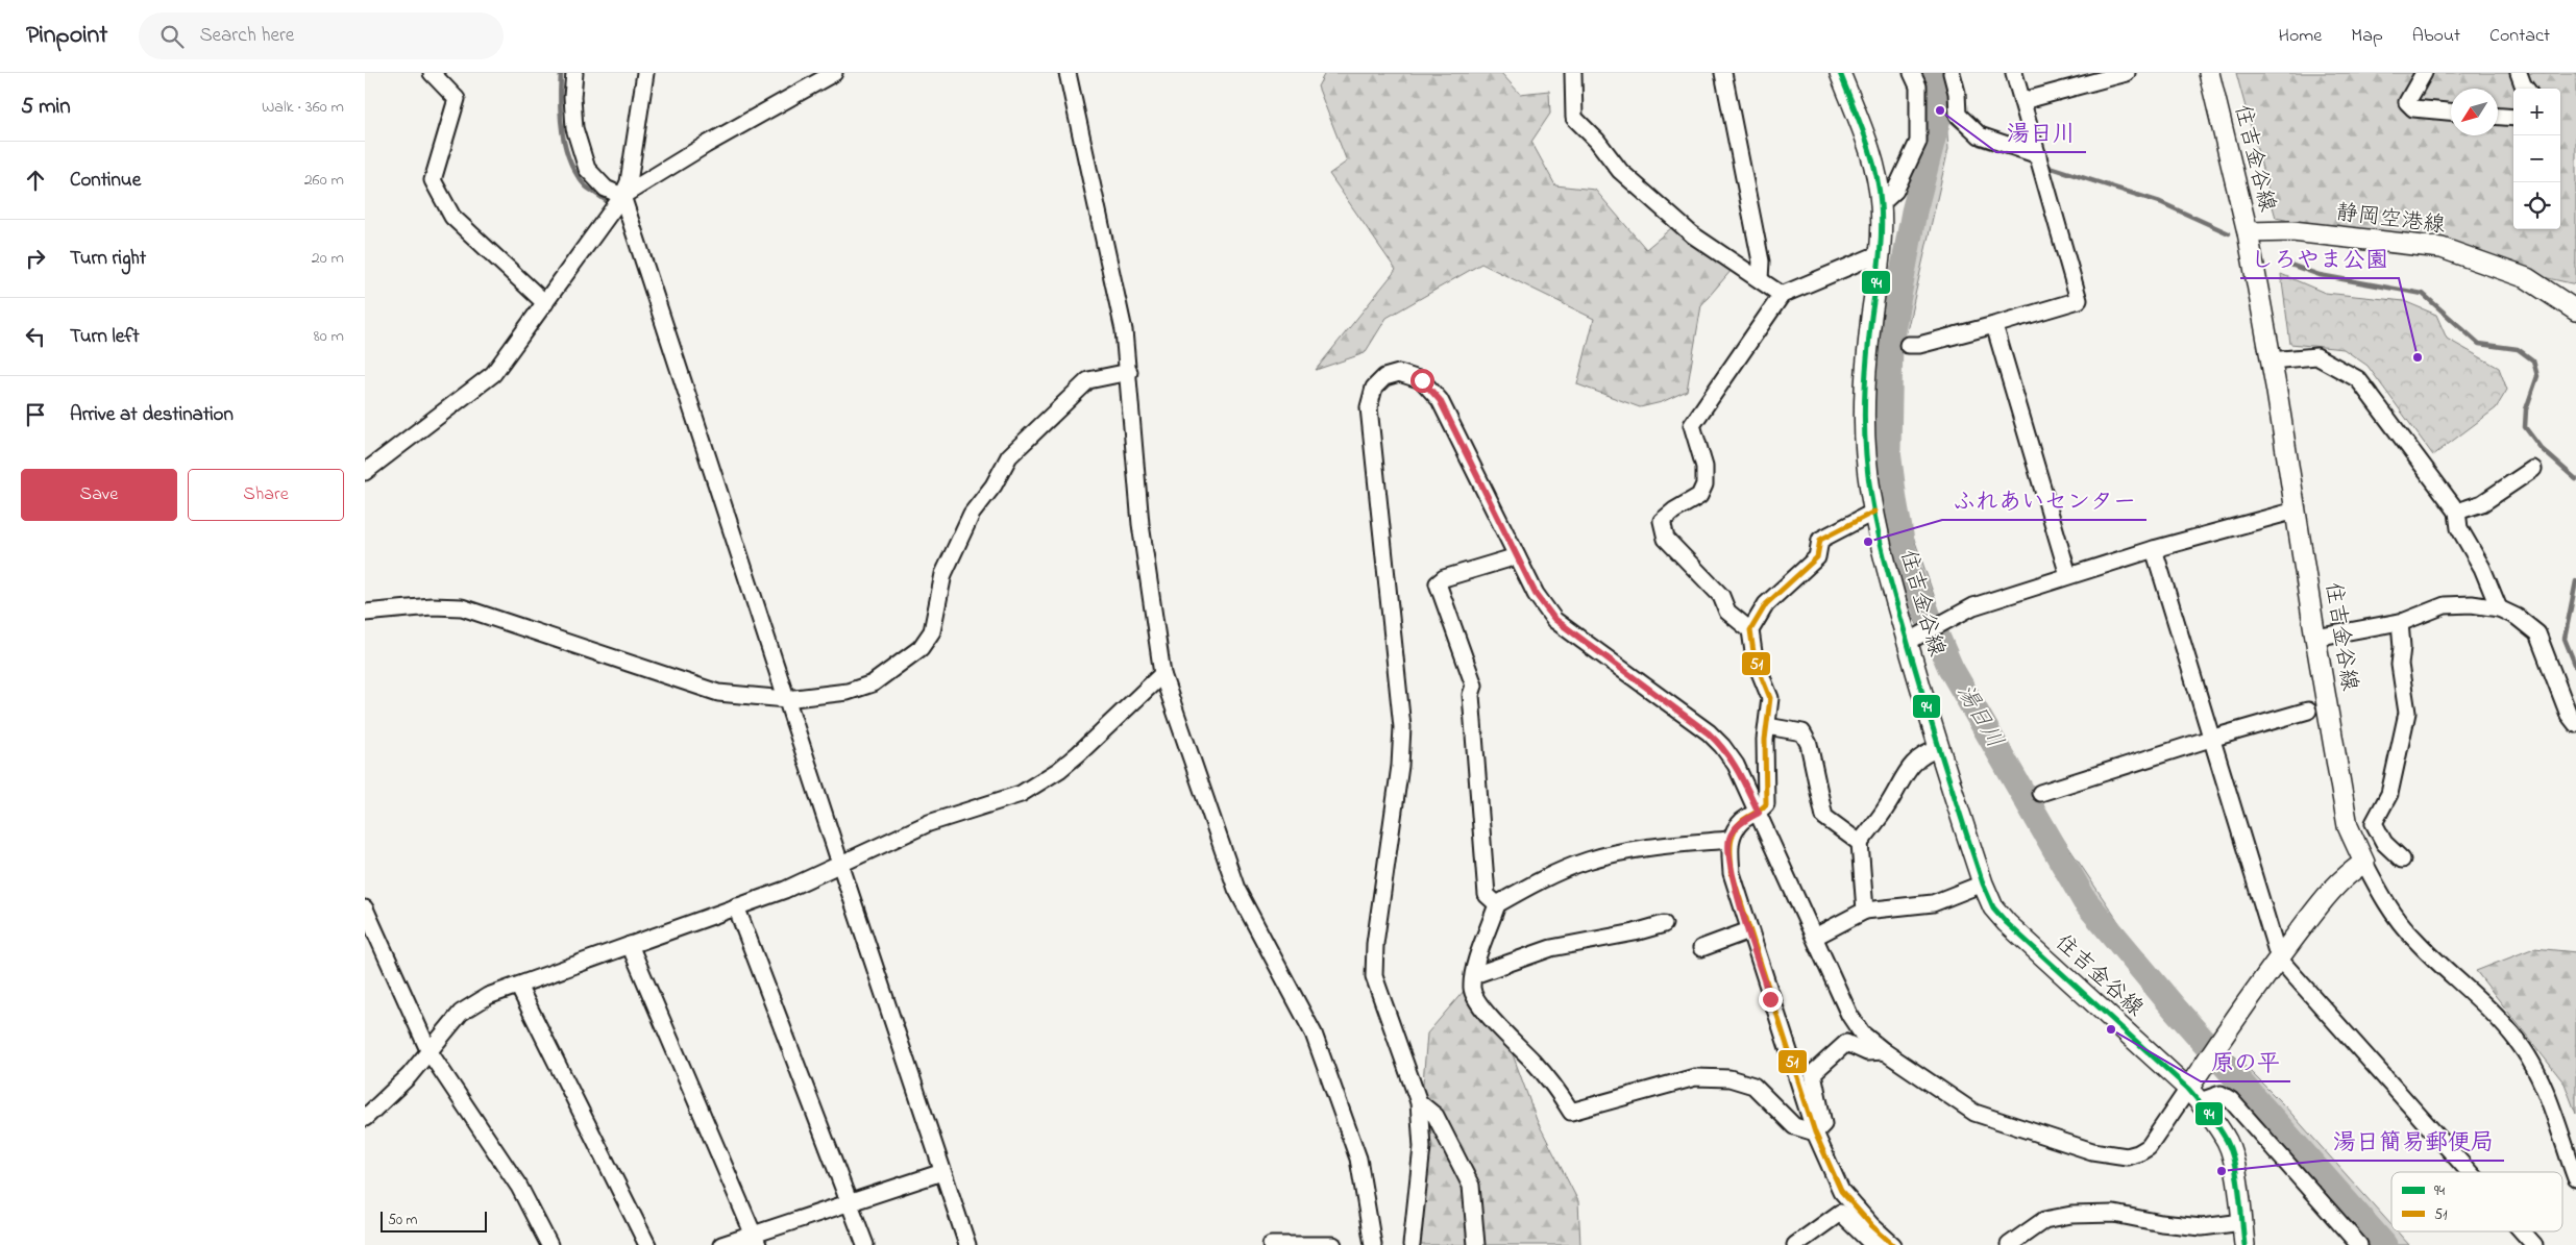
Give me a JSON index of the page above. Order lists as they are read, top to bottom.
{
  "streets": {
    "main road": ["住吉金谷線", "静岡空港線"]
  },
  "crossings": [
    ["住吉金谷線", "静岡空港線"]
  ],
  "water": ["湯日川"],
  "places": [
    "湯日川",
    "しろやま公園",
    "ふれあいセンター",
    "原の平",
    "湯日簡易郵便局"
  ],
  "lines": ["transit line 94", "transit line 51"],
  "legend": ["94", "51"],
  "scale_bar": "50 m",
  "north": "bottom left",
  "page": {
    "header": "Pinpoint",
    "search": "Search here",
    "nav": [
      "Home",
      "Map",
      "About",
      "Contact"
    ],
    "heading": ["5 min", "Walk · 360 m"],
    "map_buttons": ["+", "−"],
    "list": [
      ["Continue", "260 m"],
      ["Turn right", "20 m"],
      ["Turn left", "80 m"],
      "Arrive at destination"
    ],
    "buttons": ["Save", "Share"],
    "scale": "50 m"
  }
}
